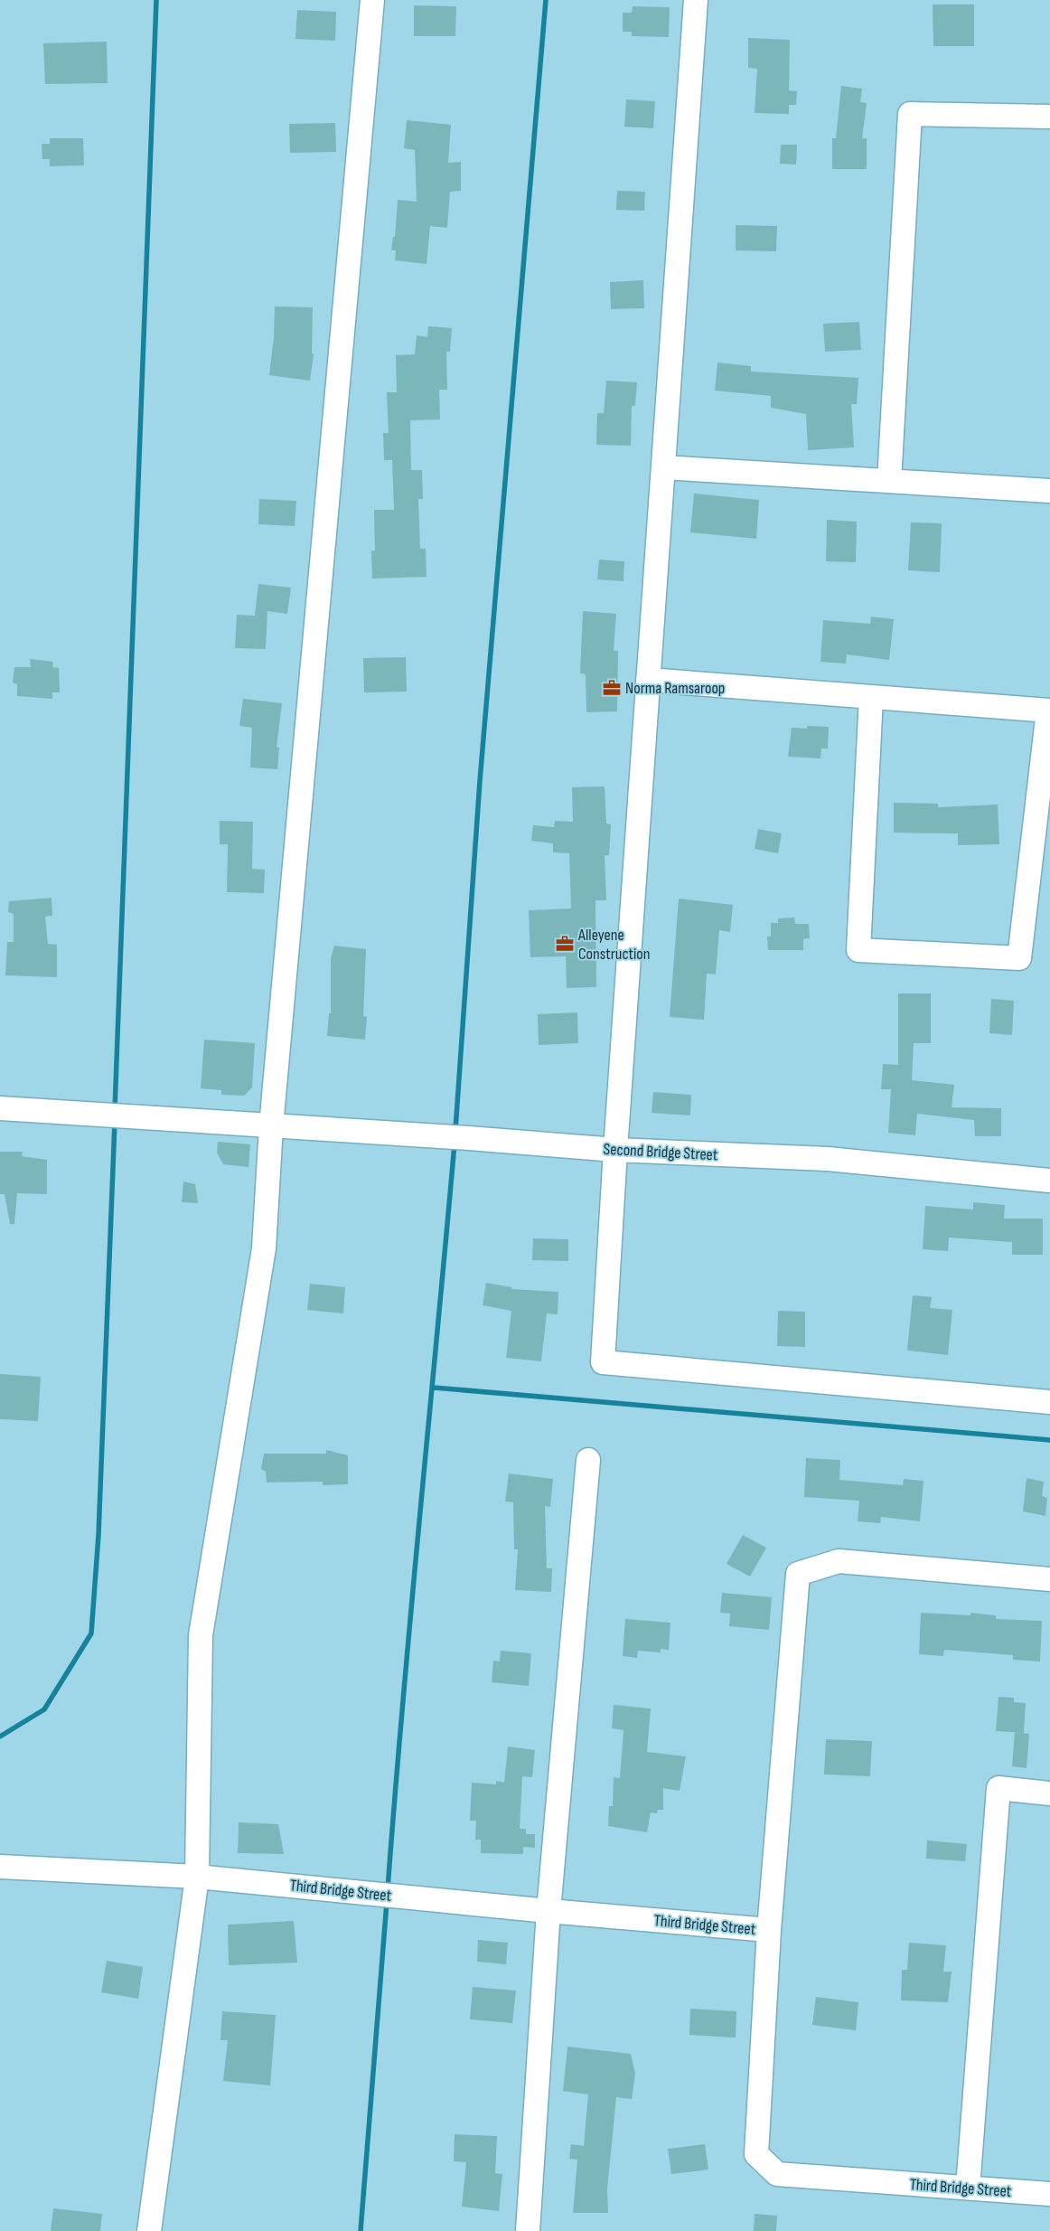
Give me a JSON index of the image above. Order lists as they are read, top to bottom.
{
  "streets": {
    "street": ["Second Bridge Street", "Third Bridge Street"]
  },
  "places": {
    "office": ["Norma Ramsaroop", "Alleyene Construction"]
  }
}
